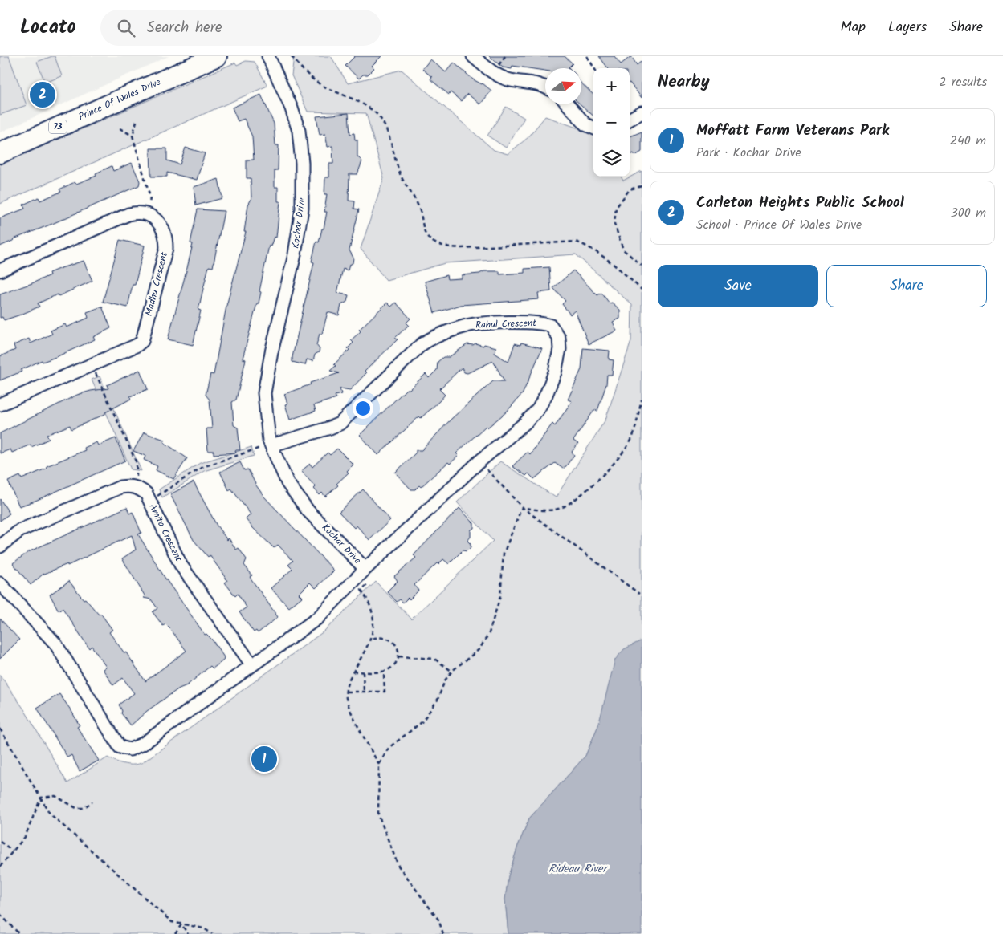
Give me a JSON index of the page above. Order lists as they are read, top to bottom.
{
  "streets": {
    "main road": ["Prince Of Wales Drive", "73"],
    "street": [
      "Kochar Drive",
      "Madhu Crescent",
      "Rahul Crescent",
      "Amita Crescent"
    ]
  },
  "crossings": [
    ["Kochar Drive", "Rahul Crescent"],
    ["Kochar Drive", "Amita Crescent"]
  ],
  "water": ["Rideau River"],
  "north": "right",
  "page": {
    "header": "Locato",
    "search": "Search here",
    "nav": ["Map", "Layers", "Share"],
    "heading": ["Nearby", "2 results"],
    "map_buttons": ["+", "−"],
    "pins": ["2", "1"],
    "list": [
      {
        "mark": "1",
        "name": "Moffatt Farm Veterans Park",
        "note": "Park · Kochar Drive",
        "value": "240 m"
      },
      {
        "mark": "2",
        "name": "Carleton Heights Public School",
        "note": "School · Prince Of Wales Drive",
        "value": "300 m"
      }
    ],
    "buttons": ["Save", "Share"]
  }
}
